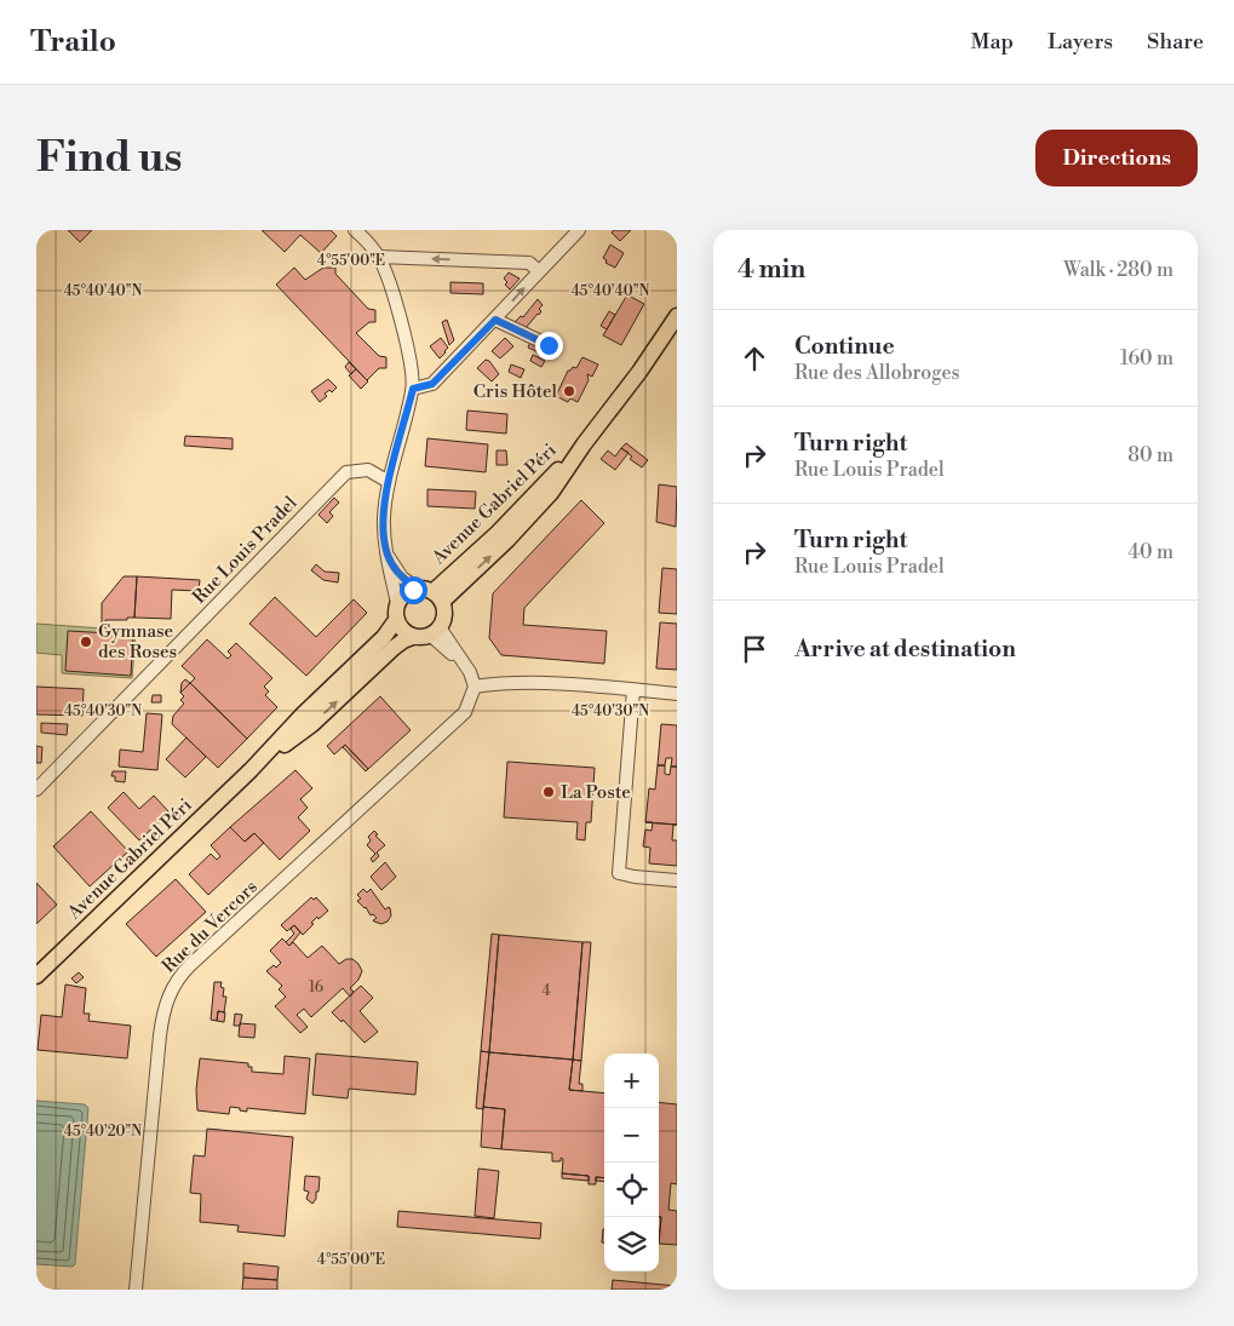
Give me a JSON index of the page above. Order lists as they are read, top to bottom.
{
  "streets": {
    "main road": ["Avenue Gabriel Péri"],
    "street": ["Rue Louis Pradel", "Rue du Vercors"]
  },
  "places": ["Cris Hôtel", "Gymnase des Roses", "La Poste"],
  "house_numbers": ["16", "4"],
  "page": {
    "header": "Trailo",
    "nav": ["Map", "Layers", "Share"],
    "buttons": "Directions",
    "title": "Find us",
    "heading": ["4 min", "Walk · 280 m"],
    "list": [
      ["Continue", "Rue des Allobroges", "160 m"],
      ["Turn right", "Rue Louis Pradel", "80 m"],
      ["Turn right", "Rue Louis Pradel", "40 m"],
      "Arrive at destination"
    ],
    "map_buttons": ["+", "−"]
  },
  "coordinates": [
    "4°55'00\"E",
    "45°40'40\"N",
    "45°40'30\"N",
    "45°40'20\"N"
  ]
}
